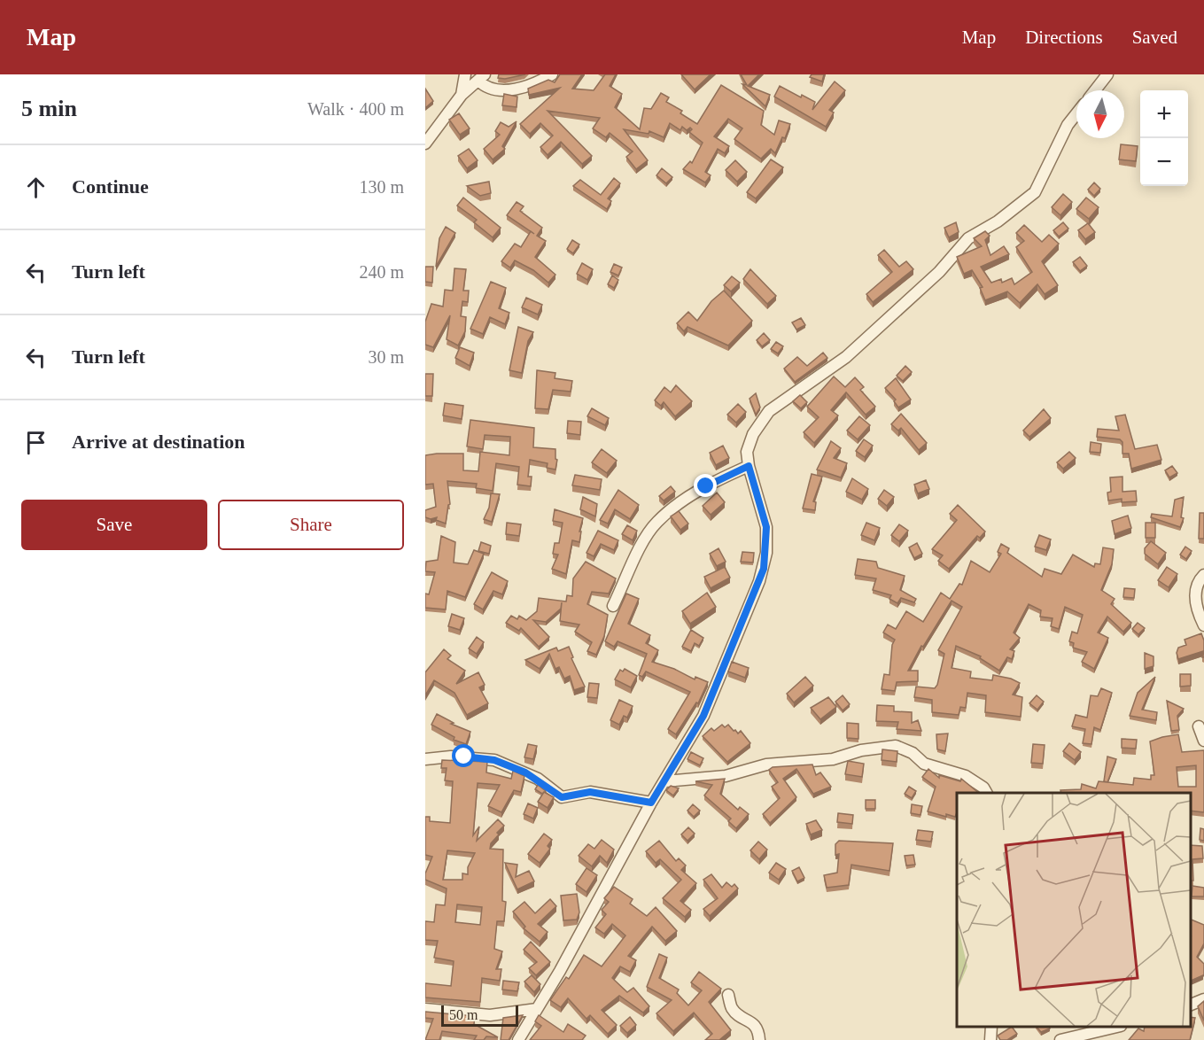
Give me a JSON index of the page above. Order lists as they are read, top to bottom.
{
  "scale_bar": "50 m",
  "north": "bottom",
  "page": {
    "header": "Map",
    "nav": ["Map", "Directions", "Saved"],
    "heading": ["5 min", "Walk · 400 m"],
    "map_buttons": ["+", "−"],
    "list": [
      ["Continue", "130 m"],
      ["Turn left", "240 m"],
      ["Turn left", "30 m"],
      "Arrive at destination"
    ],
    "buttons": ["Save", "Share"],
    "scale": "50 m"
  }
}
